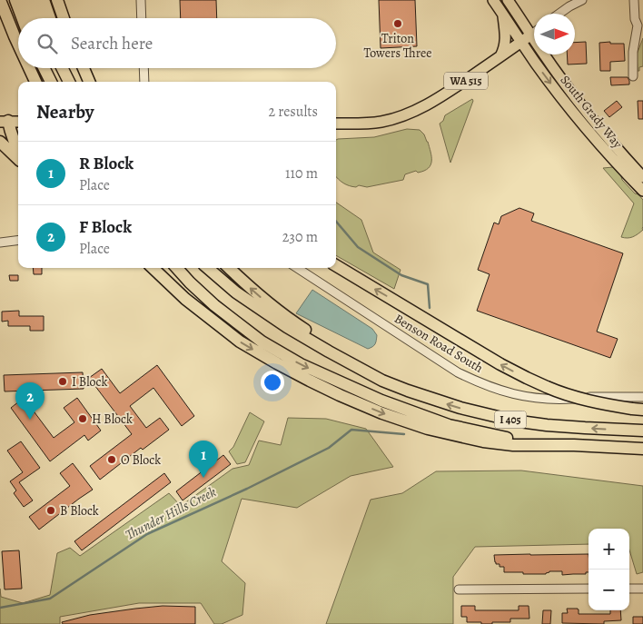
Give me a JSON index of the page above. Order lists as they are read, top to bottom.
{
  "streets": {
    "highway": ["I 405"],
    "main road": ["WA 515", "South Grady Way"],
    "street": ["Benson Road South"]
  },
  "crossings": [
    ["WA 515", "South Grady Way"]
  ],
  "water": ["Thunder Hills Creek"],
  "places": [
    "Triton Towers Three",
    "I Block",
    "H Block",
    "O Block",
    "B Block"
  ],
  "north": "right",
  "page": {
    "search": "Search here",
    "heading": ["Nearby", "2 results"],
    "list": [
      {
        "mark": "1",
        "name": "R Block",
        "note": "Place",
        "value": "110 m"
      },
      {
        "mark": "2",
        "name": "F Block",
        "note": "Place",
        "value": "230 m"
      }
    ],
    "pins": ["2", "1"],
    "map_buttons": ["+", "−"]
  }
}
